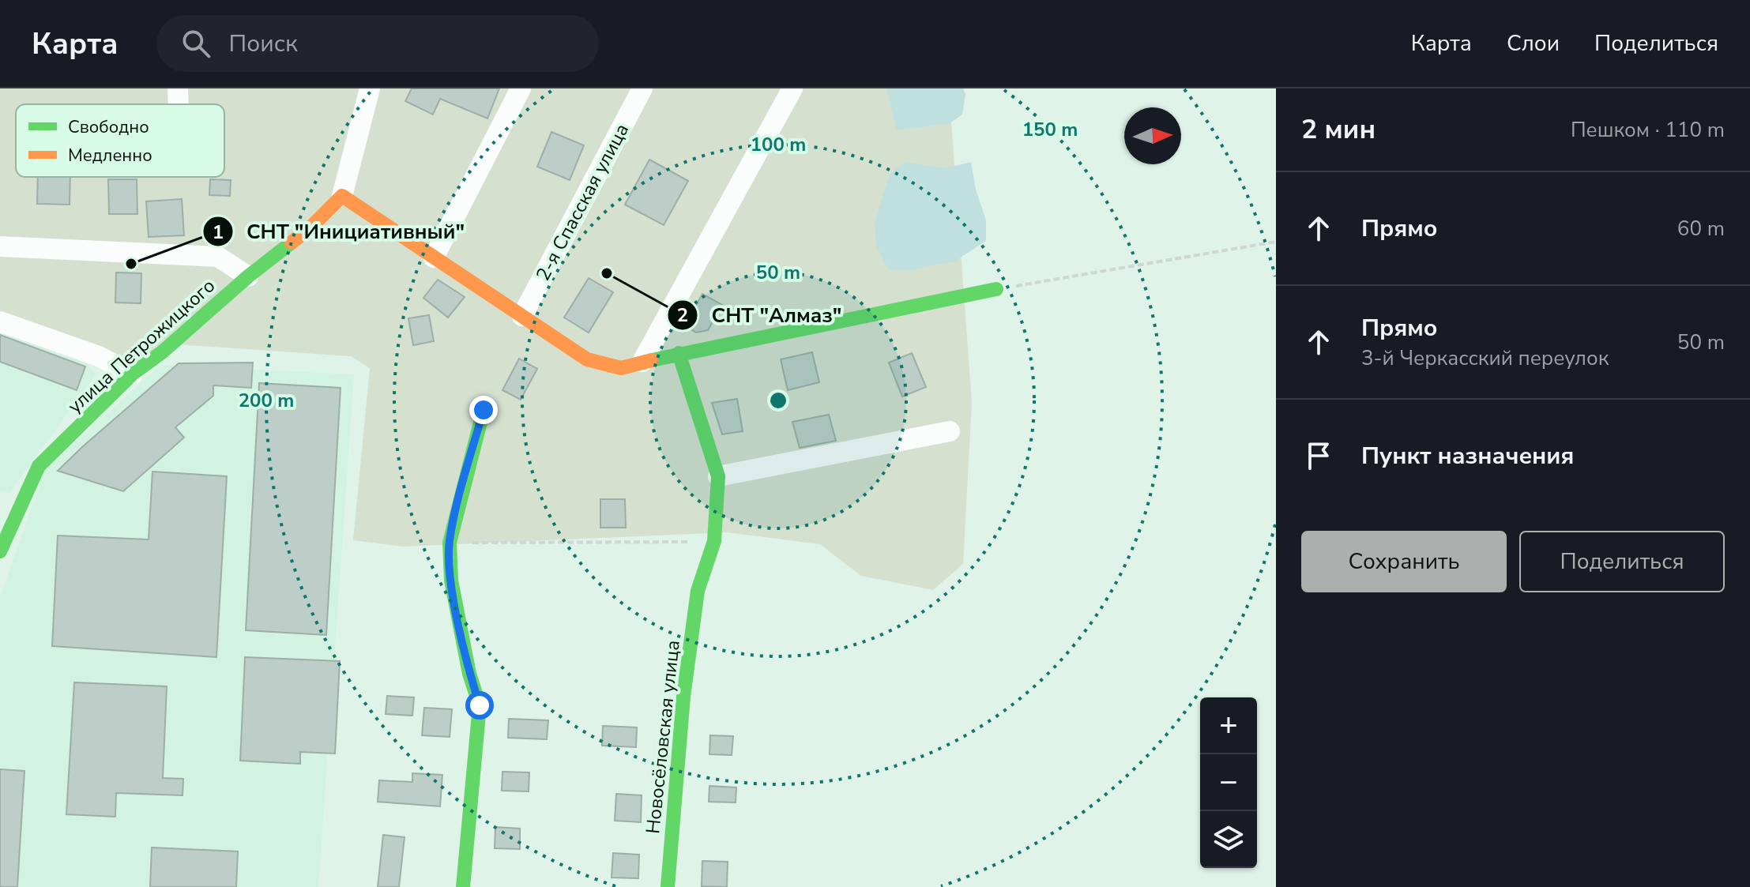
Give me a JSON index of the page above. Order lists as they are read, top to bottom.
{
  "streets": {
    "street": ["2-я Спасская улица", "улица Петрожицкого", "Новосёловская улица"]
  },
  "places": ["СНТ \"Инициативный\"", "СНТ \"Алмаз\""],
  "legend": ["Свободно", "Медленно"],
  "north": "right",
  "page": {
    "header": "Карта",
    "search": "Поиск",
    "nav": ["Карта", "Слои", "Поделиться"],
    "heading": ["2 мин", "Пешком · 110 m"],
    "list": [
      ["Прямо", "60 m"],
      ["Прямо", "3-й Черкасский переулок", "50 m"],
      "Пункт назначения"
    ],
    "buttons": ["Сохранить", "Поделиться"],
    "map_buttons": ["+", "−"]
  },
  "rings": [
    "150 m",
    "100 m",
    "50 m",
    "200 m"
  ]
}
